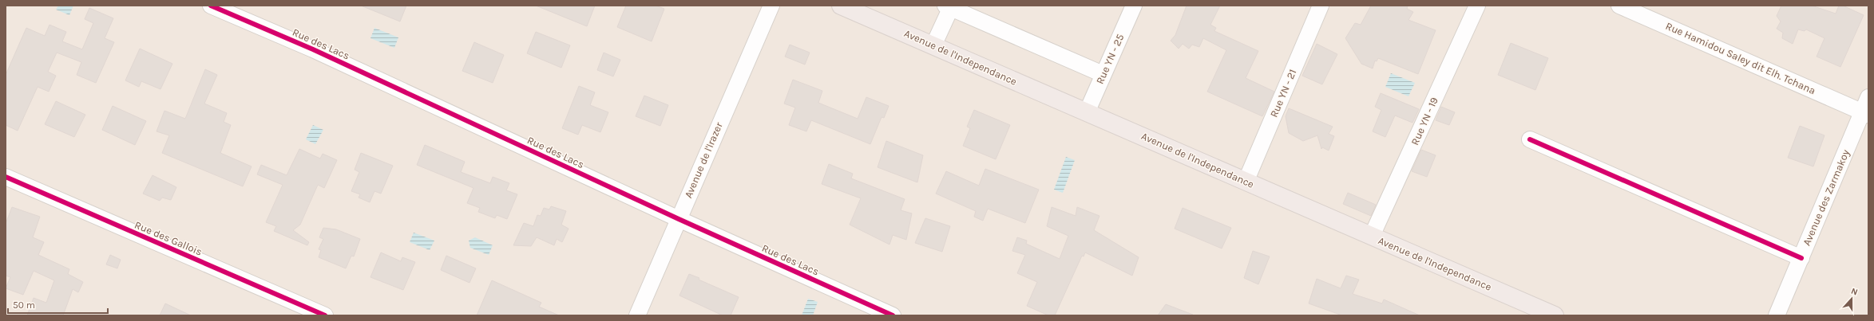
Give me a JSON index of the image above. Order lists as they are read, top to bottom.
{
  "streets": {
    "highway": ["Avenue de l'Independance"],
    "street": [
      "Rue des Lacs",
      "Rue Hamidou Saley dit Elh. Tchana",
      "Rue YN - 25",
      "Rue YN - 21",
      "Rue YN - 19",
      "Avenue de l'Irazer",
      "Avenue des Zarmakoy",
      "Rue des Gallois"
    ]
  },
  "crossings": [
    ["Rue des Lacs", "Avenue de l'Irazer"],
    ["Avenue de l'Independance", "Rue YN - 25"],
    ["Avenue de l'Independance", "Rue YN - 21"],
    ["Avenue de l'Independance", "Rue YN - 19"],
    ["Rue Hamidou Saley dit Elh. Tchana", "Avenue des Zarmakoy"]
  ],
  "scale_bar": "50 m",
  "north": "top"
}
